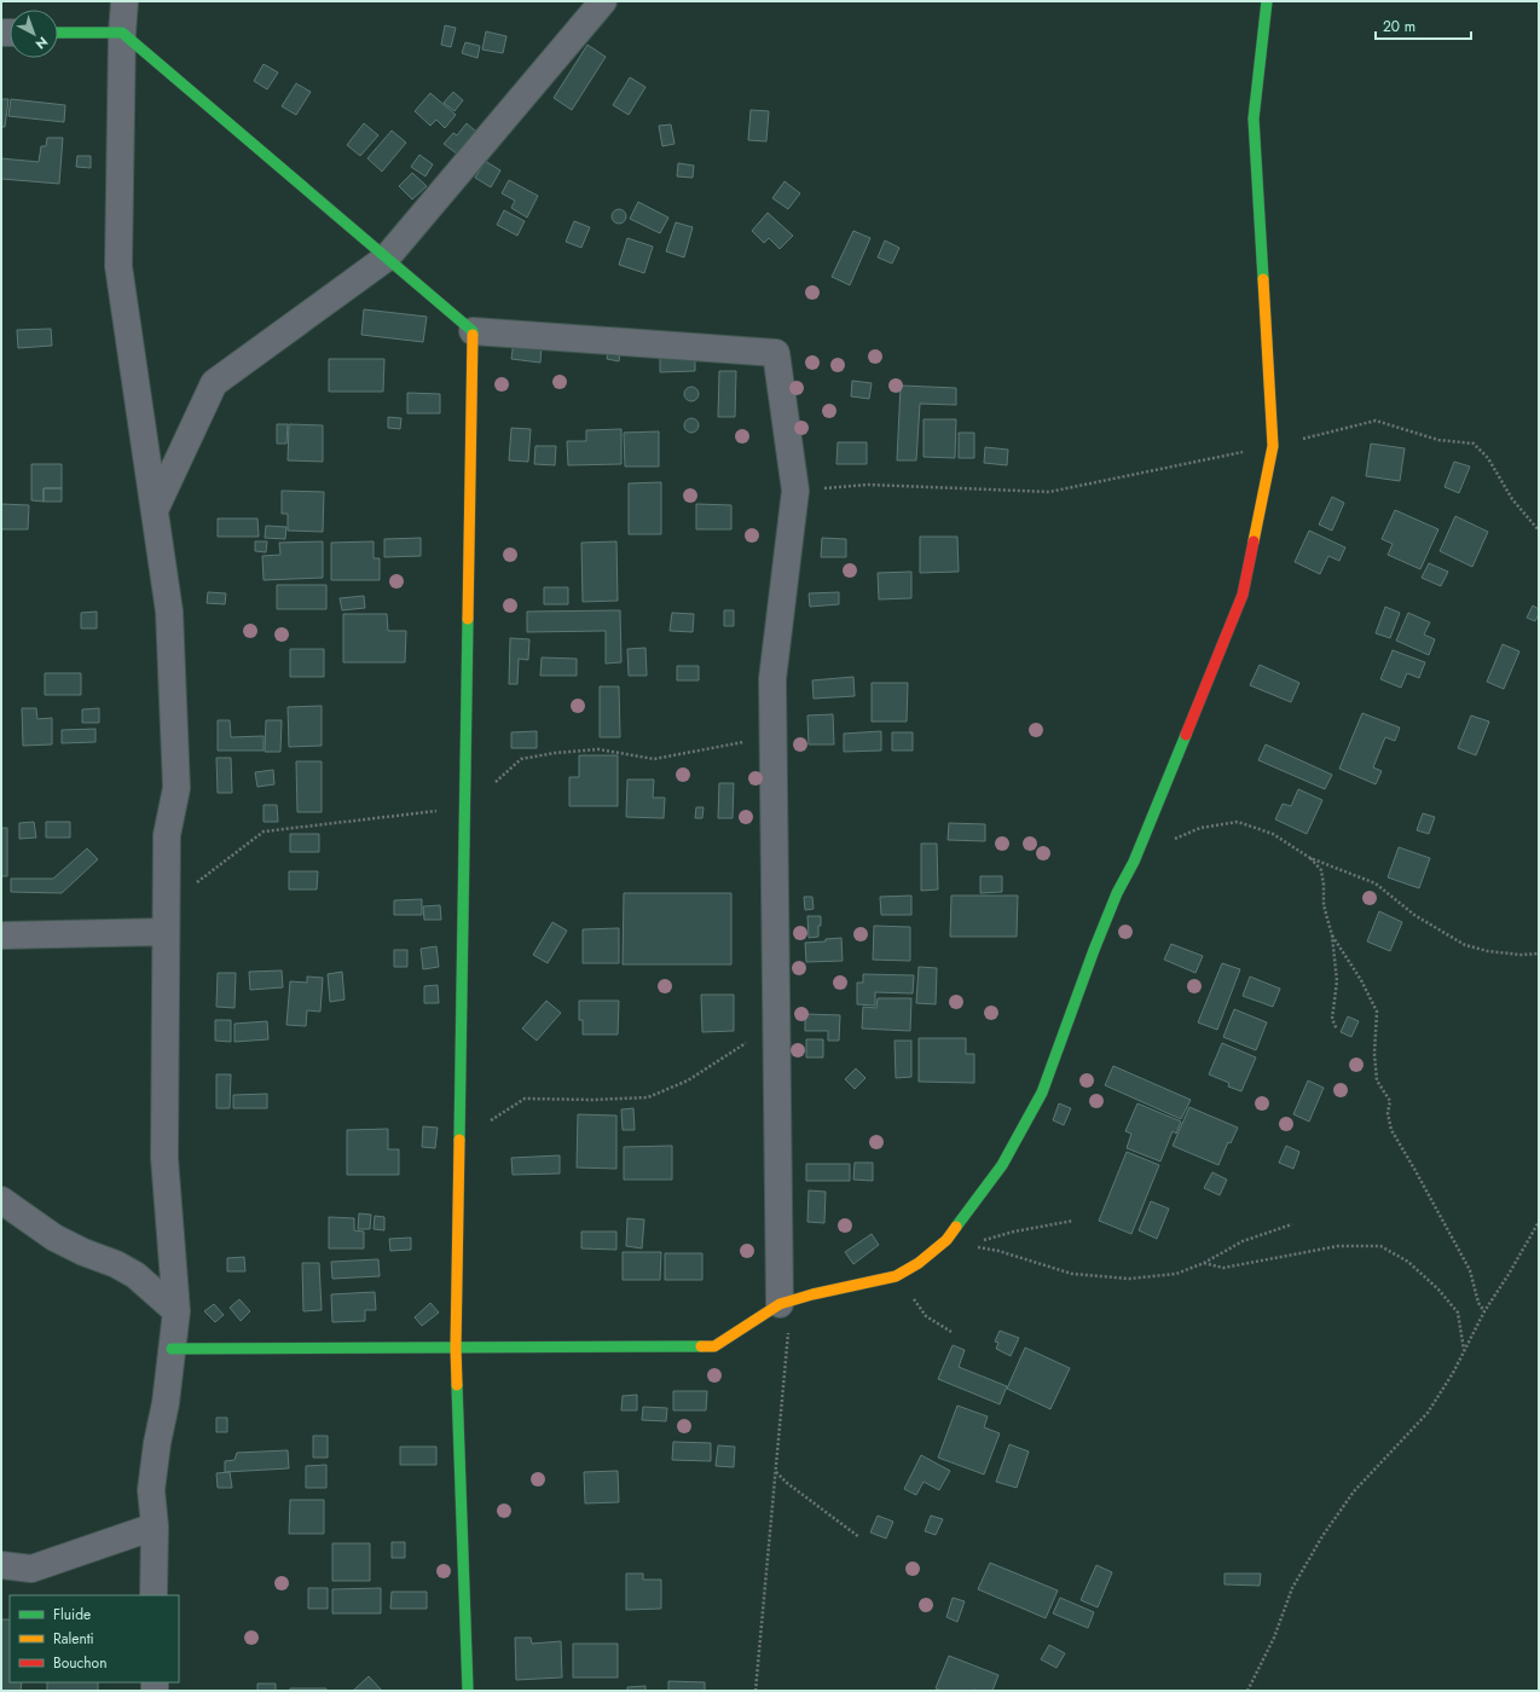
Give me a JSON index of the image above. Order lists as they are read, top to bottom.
{
  "legend": ["Fluide", "Ralenti", "Bouchon"],
  "scale_bar": "20 m",
  "north": "bottom right"
}
